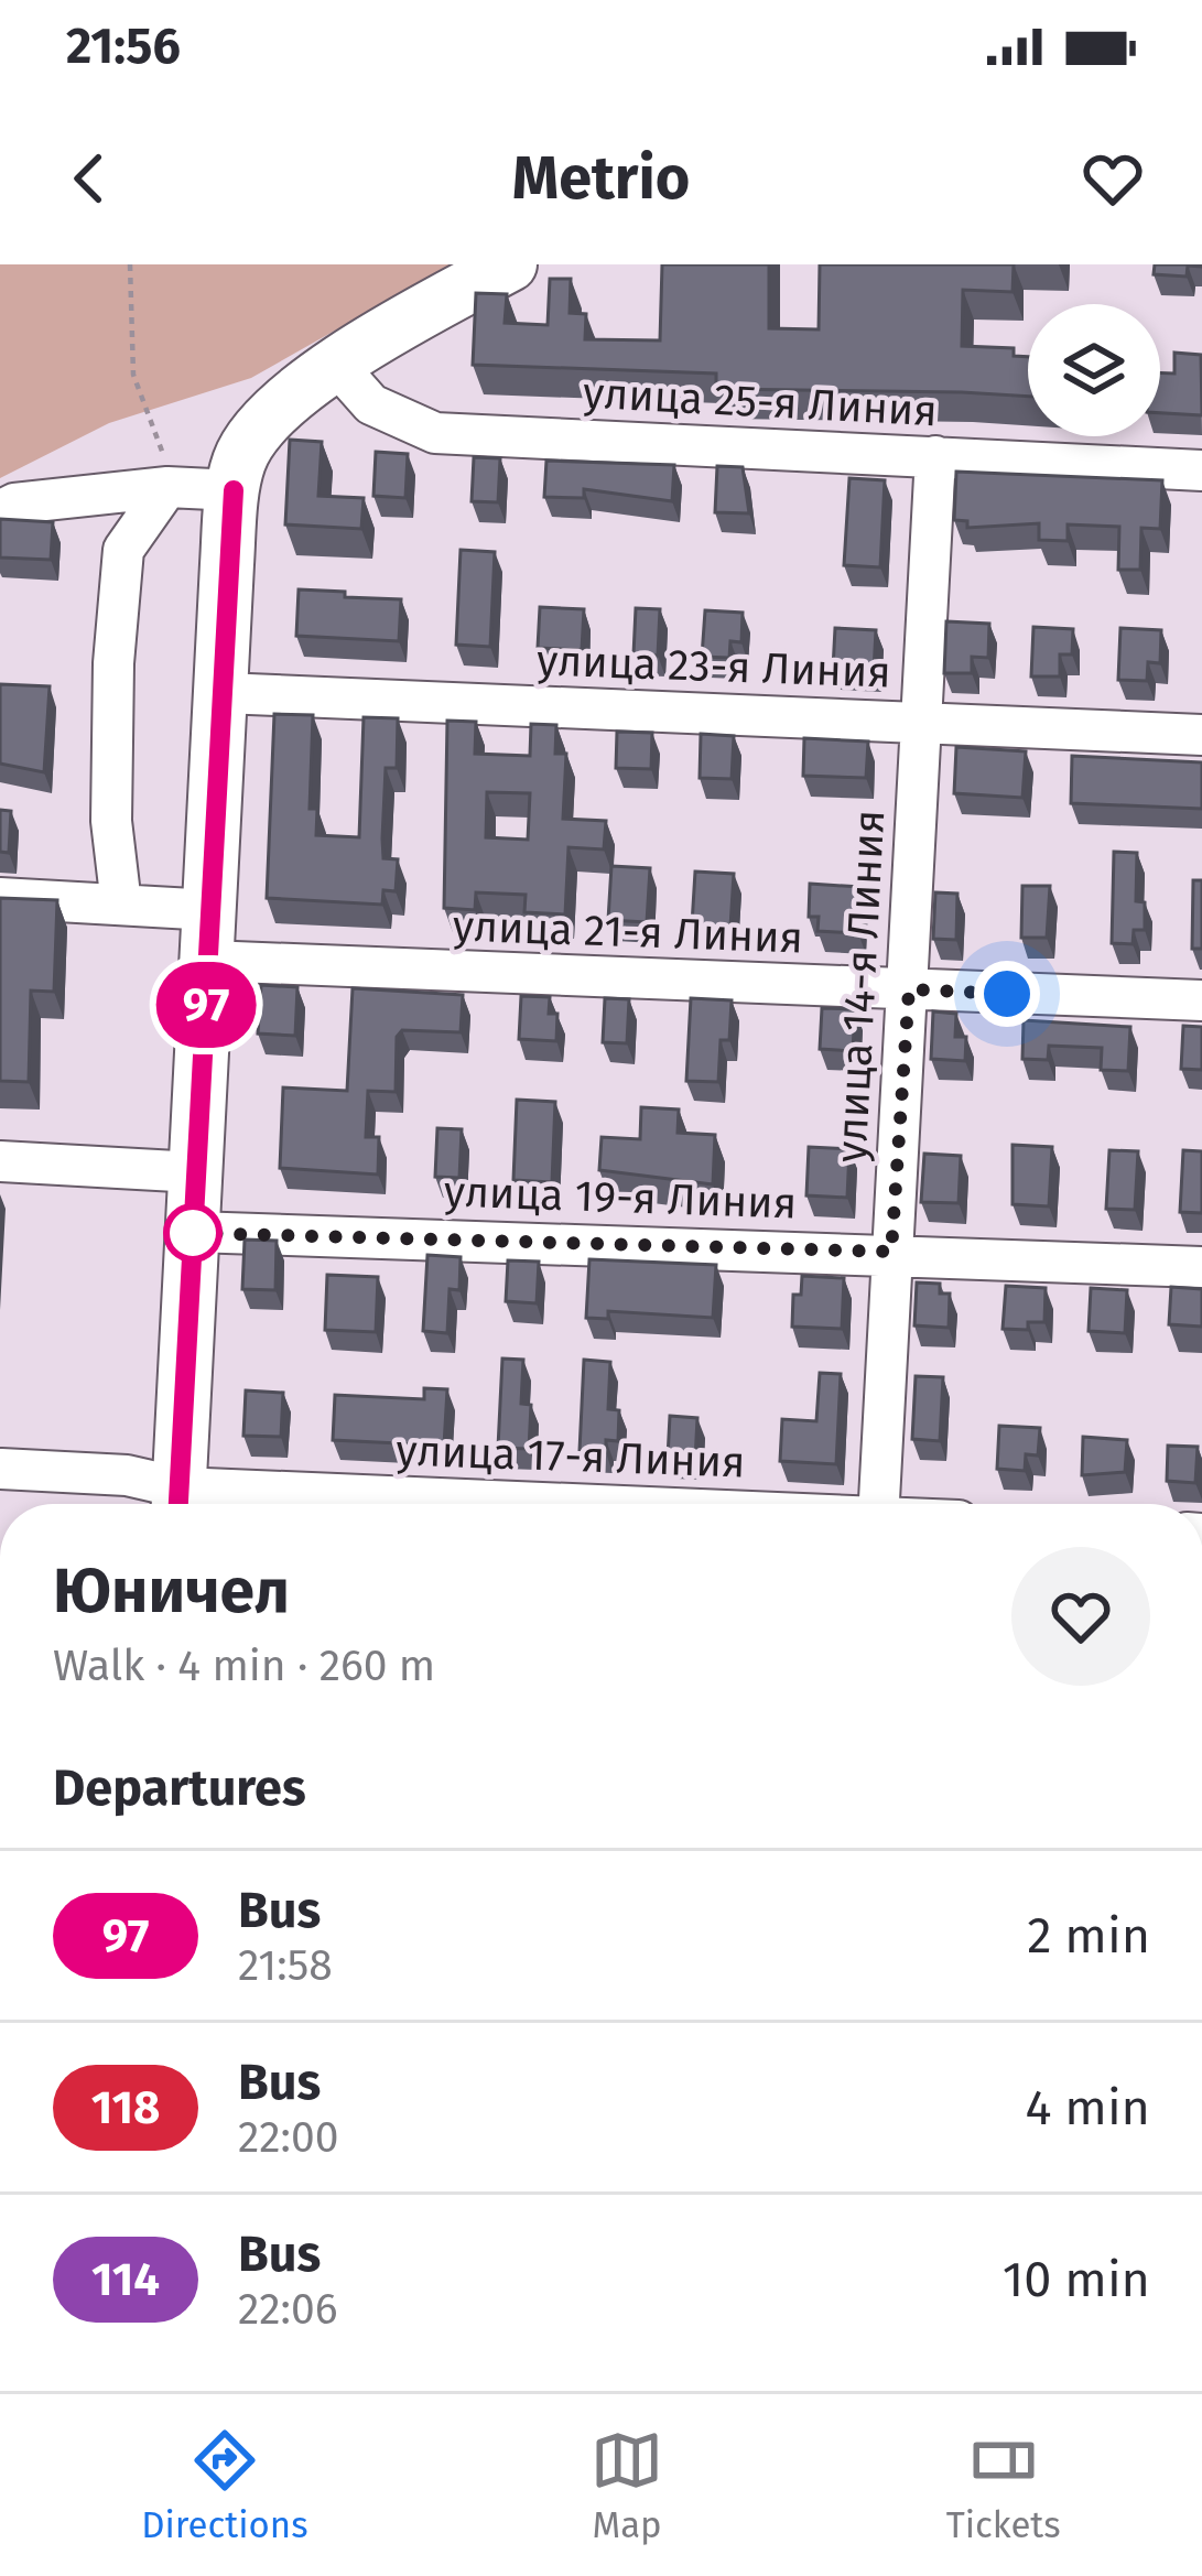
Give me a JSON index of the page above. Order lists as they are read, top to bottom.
{
  "streets": {
    "street": [
      "улица 25-я Линия",
      "улица 23-я Линия",
      "улица 21-я Линия",
      "улица 14-я Линия",
      "улица 19-я Линия",
      "улица 17-я Линия"
    ]
  },
  "crossings": [
    ["улица 25-я Линия", "улица 14-я Линия"],
    ["улица 23-я Линия", "улица 14-я Линия"],
    ["улица 21-я Линия", "улица 14-я Линия"],
    ["улица 14-я Линия", "улица 19-я Линия"]
  ],
  "lines": ["bus line 97"],
  "page": {
    "status": "21:56",
    "header": "Metrio",
    "on_map": "97",
    "heading": [
      ["Юничел", "Walk · 4 min · 260 m"],
      "Departures"
    ],
    "list": [
      {
        "mark": "97",
        "name": "Bus",
        "note": "21:58",
        "value": "2 min"
      },
      {
        "mark": "118",
        "name": "Bus",
        "note": "22:00",
        "value": "4 min"
      },
      {
        "mark": "114",
        "name": "Bus",
        "note": "22:06",
        "value": "10 min"
      }
    ],
    "tabs": ["Directions", "Map", "Tickets"]
  }
}
